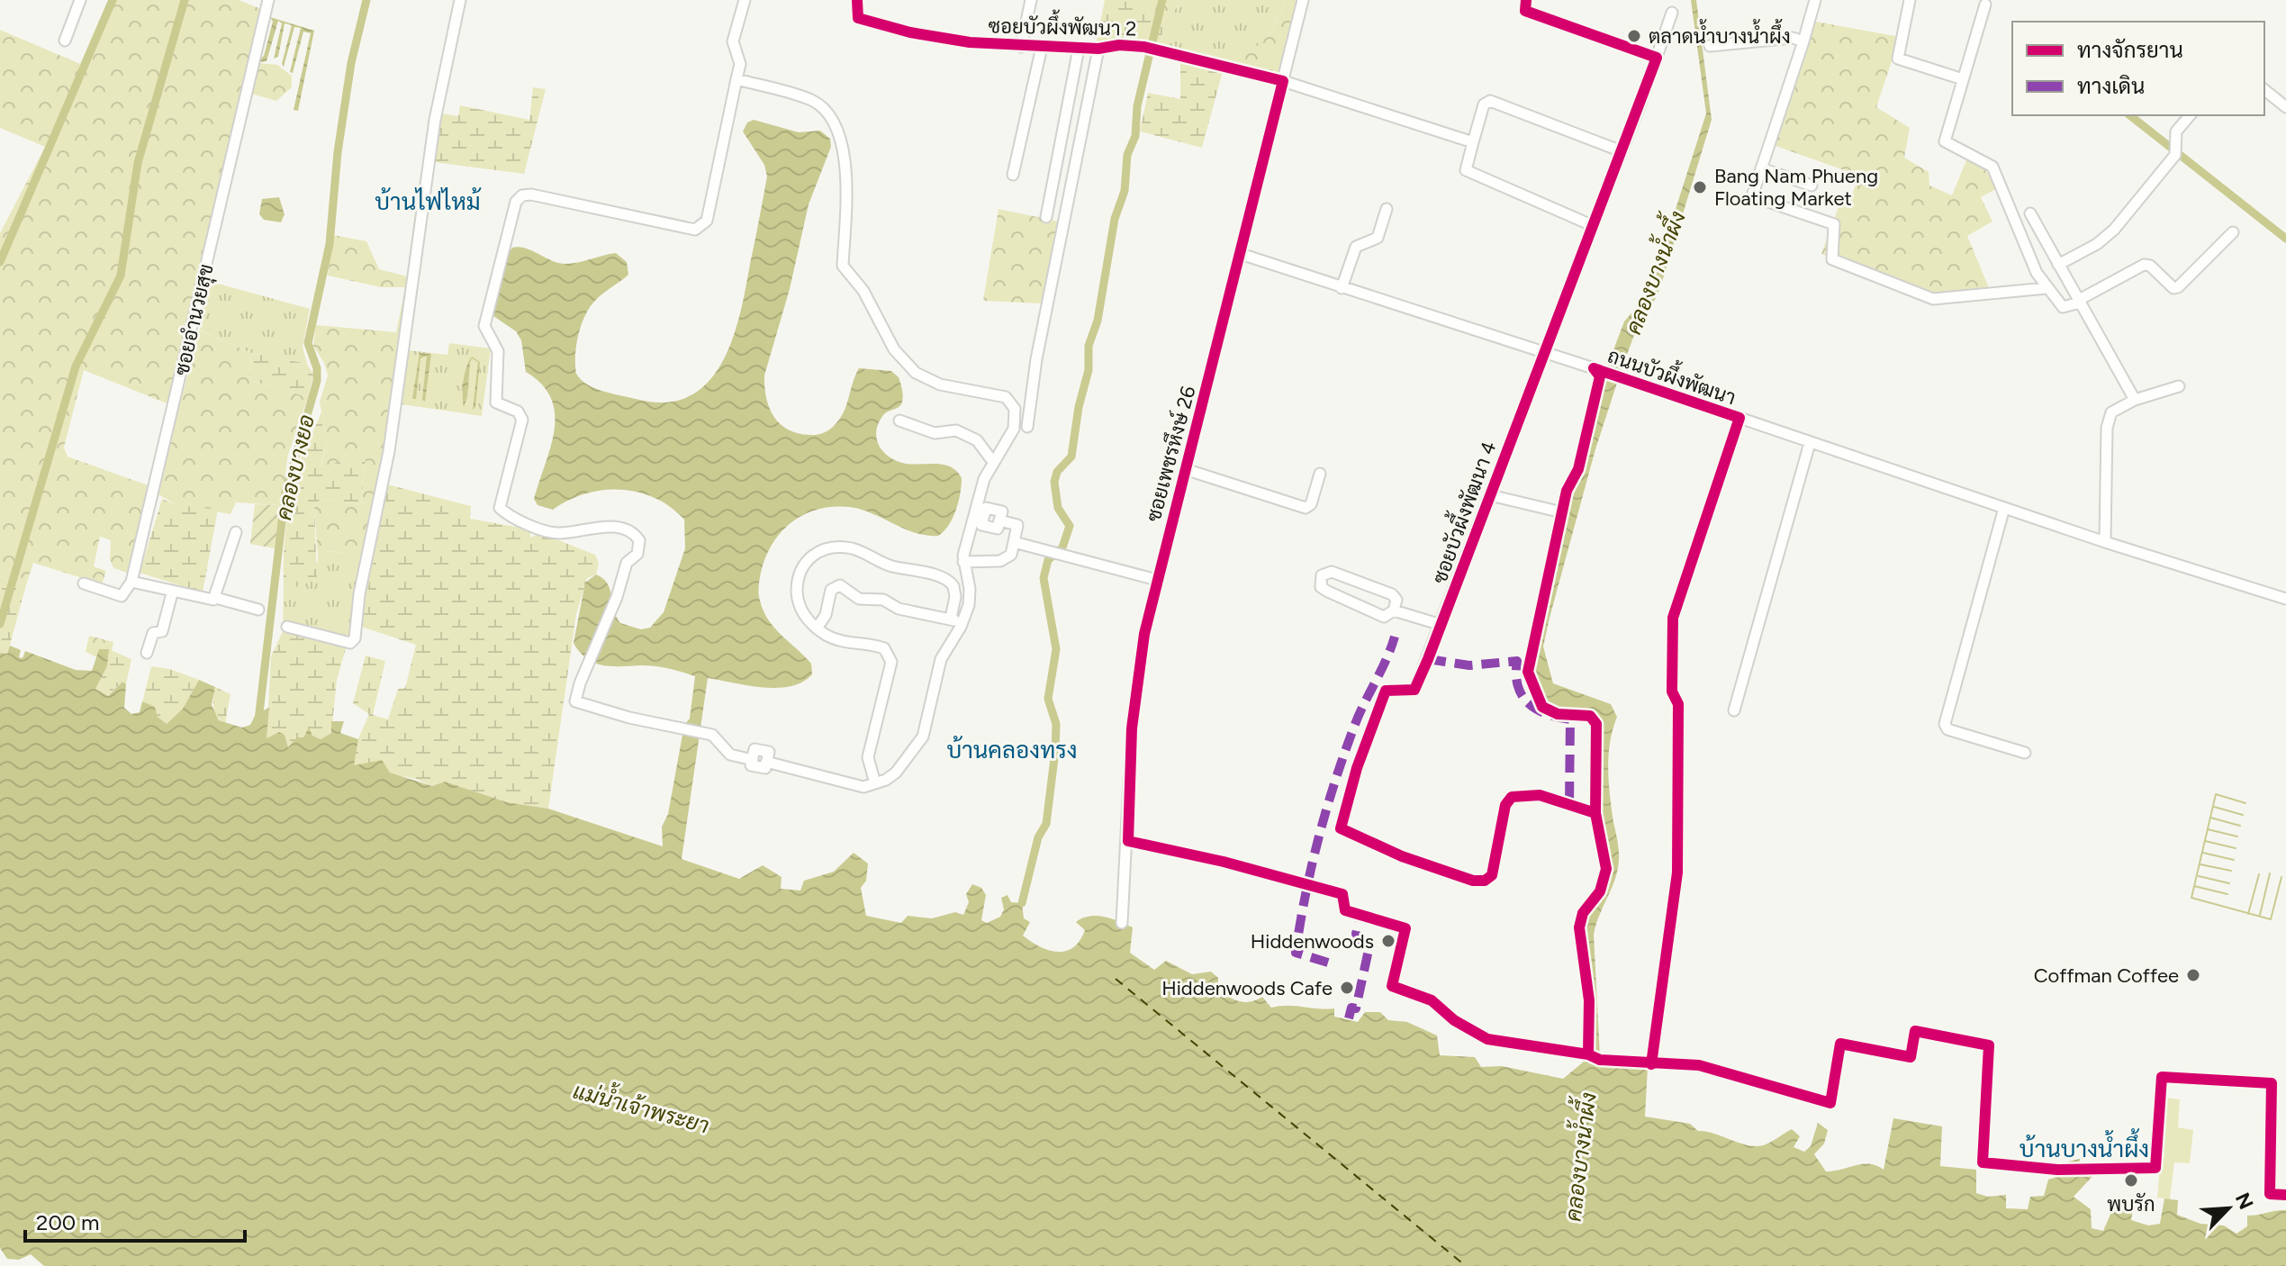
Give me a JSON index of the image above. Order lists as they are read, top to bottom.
{
  "streets": {
    "street": [
      "ซอยบัวผึ้งพัฒนา 2",
      "ซอยอำนวยสุข",
      "ถนนบัวผึ้งพัฒนา",
      "ซอยเพชรหึงษ์ 26",
      "ซอยบัวผึ้งพัฒนา 4"
    ]
  },
  "crossings": [
    ["ซอยบัวผึ้งพัฒนา 2", "ซอยเพชรหึงษ์ 26"],
    ["ถนนบัวผึ้งพัฒนา", "ซอยเพชรหึงษ์ 26"],
    ["ถนนบัวผึ้งพัฒนา", "ซอยบัวผึ้งพัฒนา 4"]
  ],
  "districts": ["บ้านไฟไหม้", "บ้านคลองทรง", "บ้านบางน้ำผึ้ง"],
  "water": ["คลองบางน้ำผึ้ง", "คลองบางยอ", "แม่น้ำเจ้าพระยา"],
  "places": [
    "ตลาดน้ำบางน้ำผึ้ง",
    "Bang Nam Phueng Floating Market",
    "Hiddenwoods",
    "Coffman Coffee",
    "Hiddenwoods Cafe",
    "พบรัก"
  ],
  "legend": ["ทางจักรยาน", "ทางเดิน"],
  "scale_bar": "200 m",
  "north": "top right"
}
